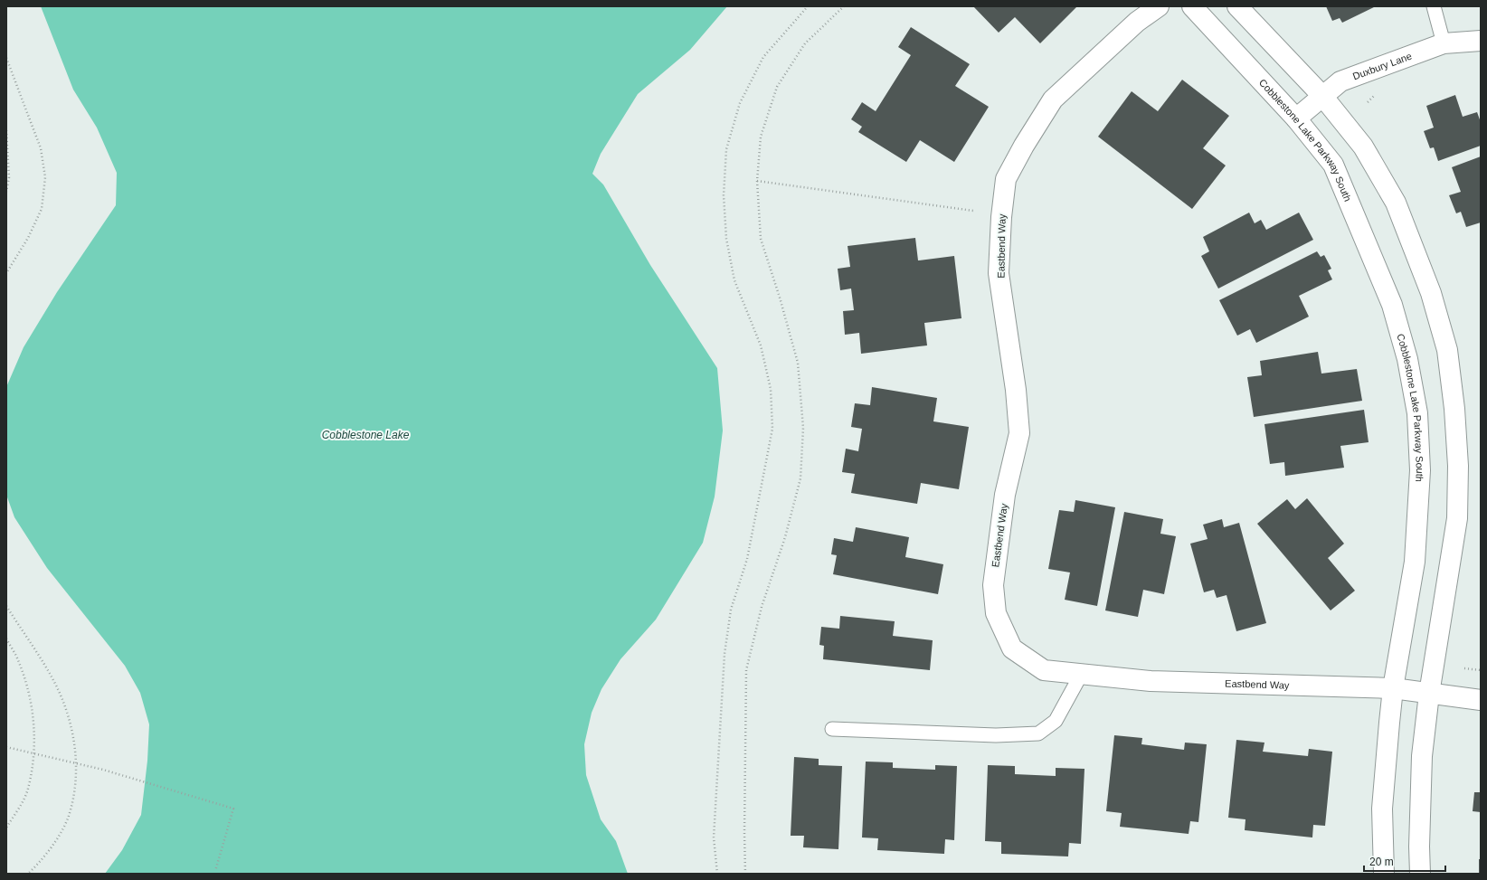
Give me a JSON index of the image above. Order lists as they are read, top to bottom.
{
  "streets": {
    "street": ["Duxbury Lane", "Cobblestone Lake Parkway South", "Eastbend Way"]
  },
  "crossings": [
    ["Duxbury Lane", "Cobblestone Lake Parkway South"],
    ["Cobblestone Lake Parkway South", "Eastbend Way"]
  ],
  "water": ["Cobblestone Lake"],
  "scale_bar": "20 m"
}
